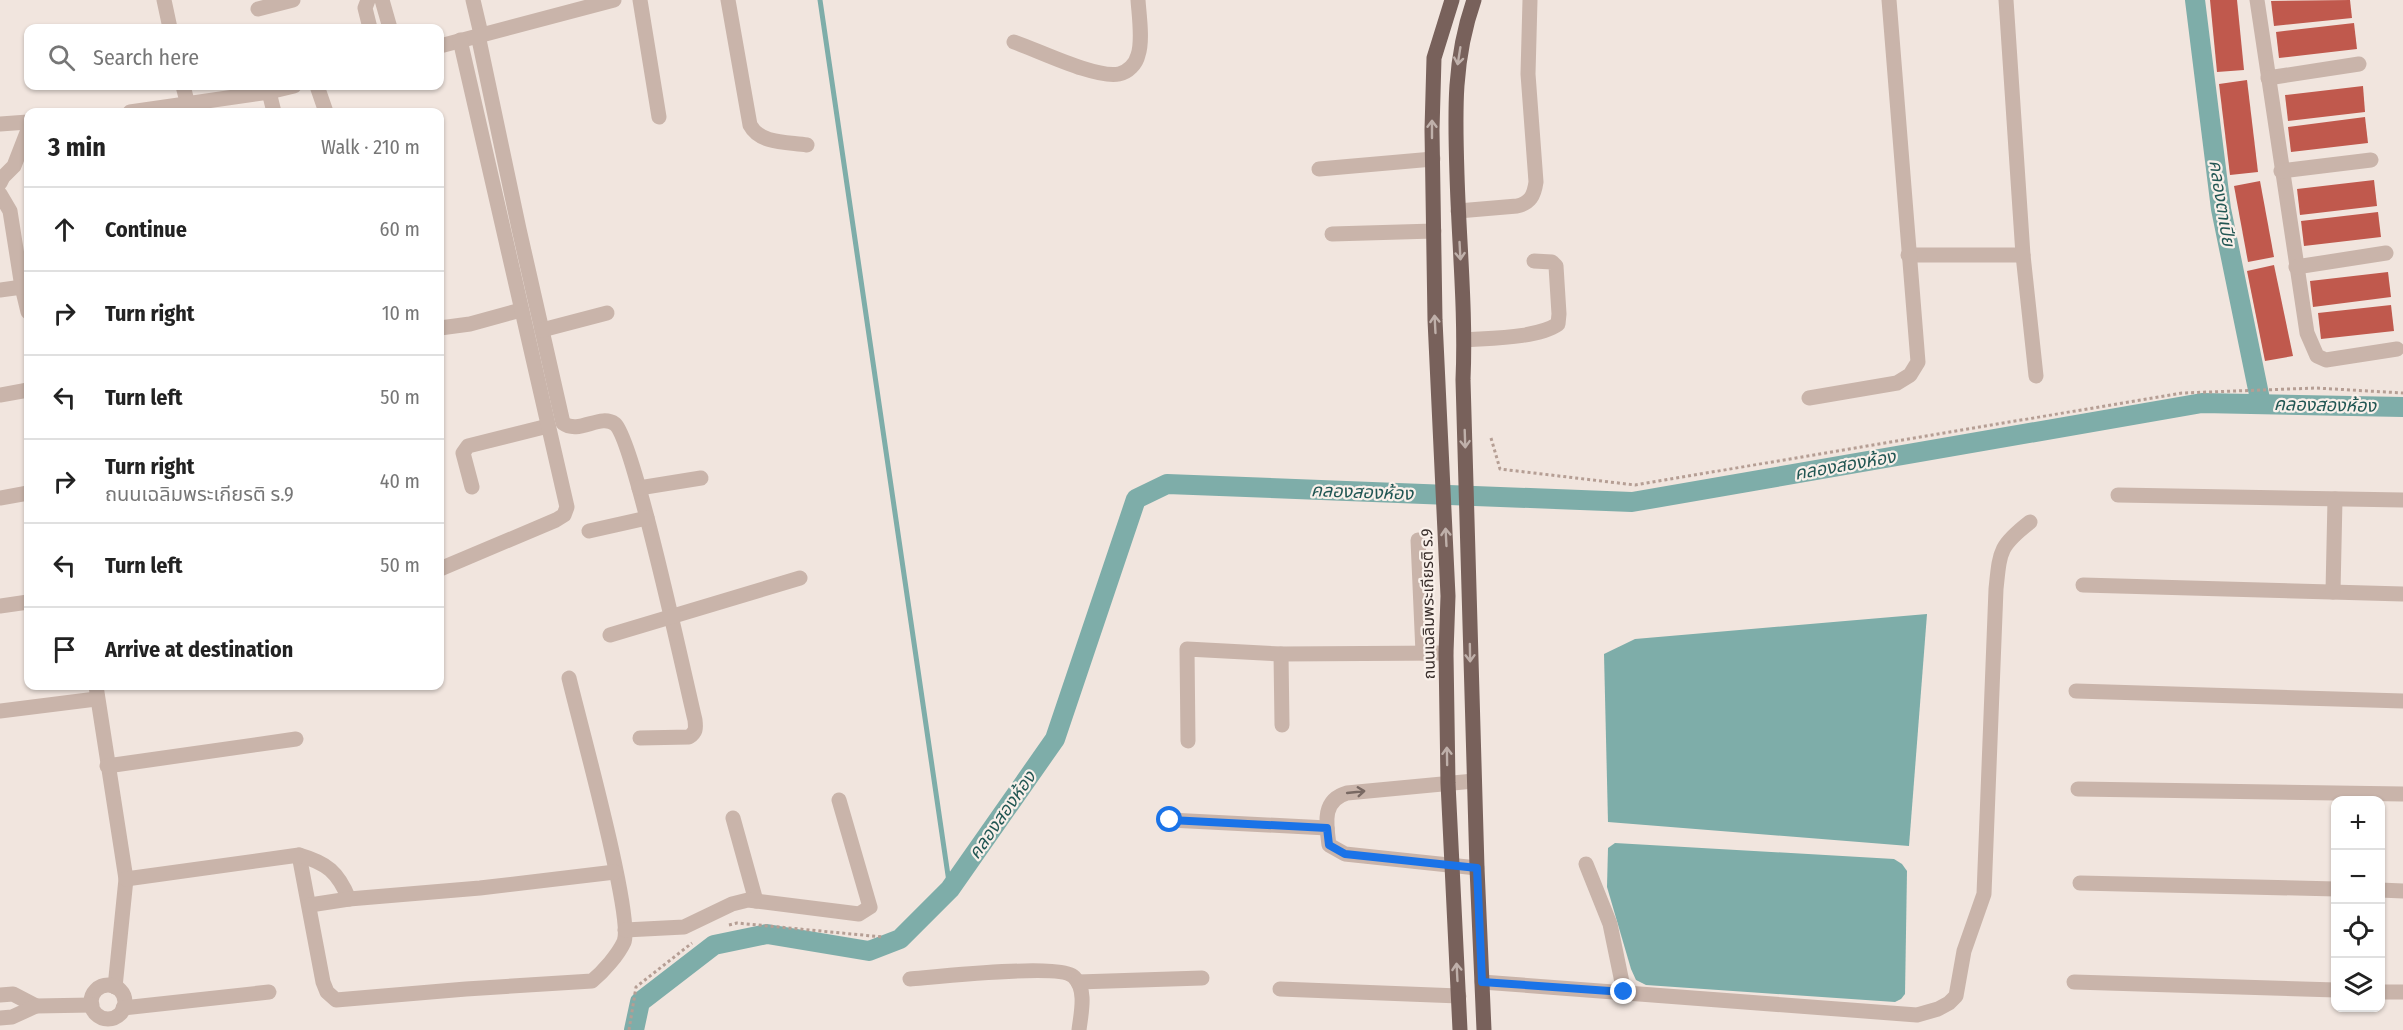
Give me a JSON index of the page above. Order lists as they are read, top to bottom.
{
  "streets": {
    "main road": ["ถนนเฉลิมพระเกียรติ ร.9"]
  },
  "water": ["คลองตาเปีย", "คลองสองห้อง"],
  "page": {
    "search": "Search here",
    "heading": ["3 min", "Walk · 210 m"],
    "list": [
      ["Continue", "60 m"],
      ["Turn right", "10 m"],
      ["Turn left", "50 m"],
      ["Turn right", "ถนนเฉลิมพระเกียรติ ร.9", "40 m"],
      ["Turn left", "50 m"],
      "Arrive at destination"
    ],
    "map_buttons": ["+", "−"]
  }
}
